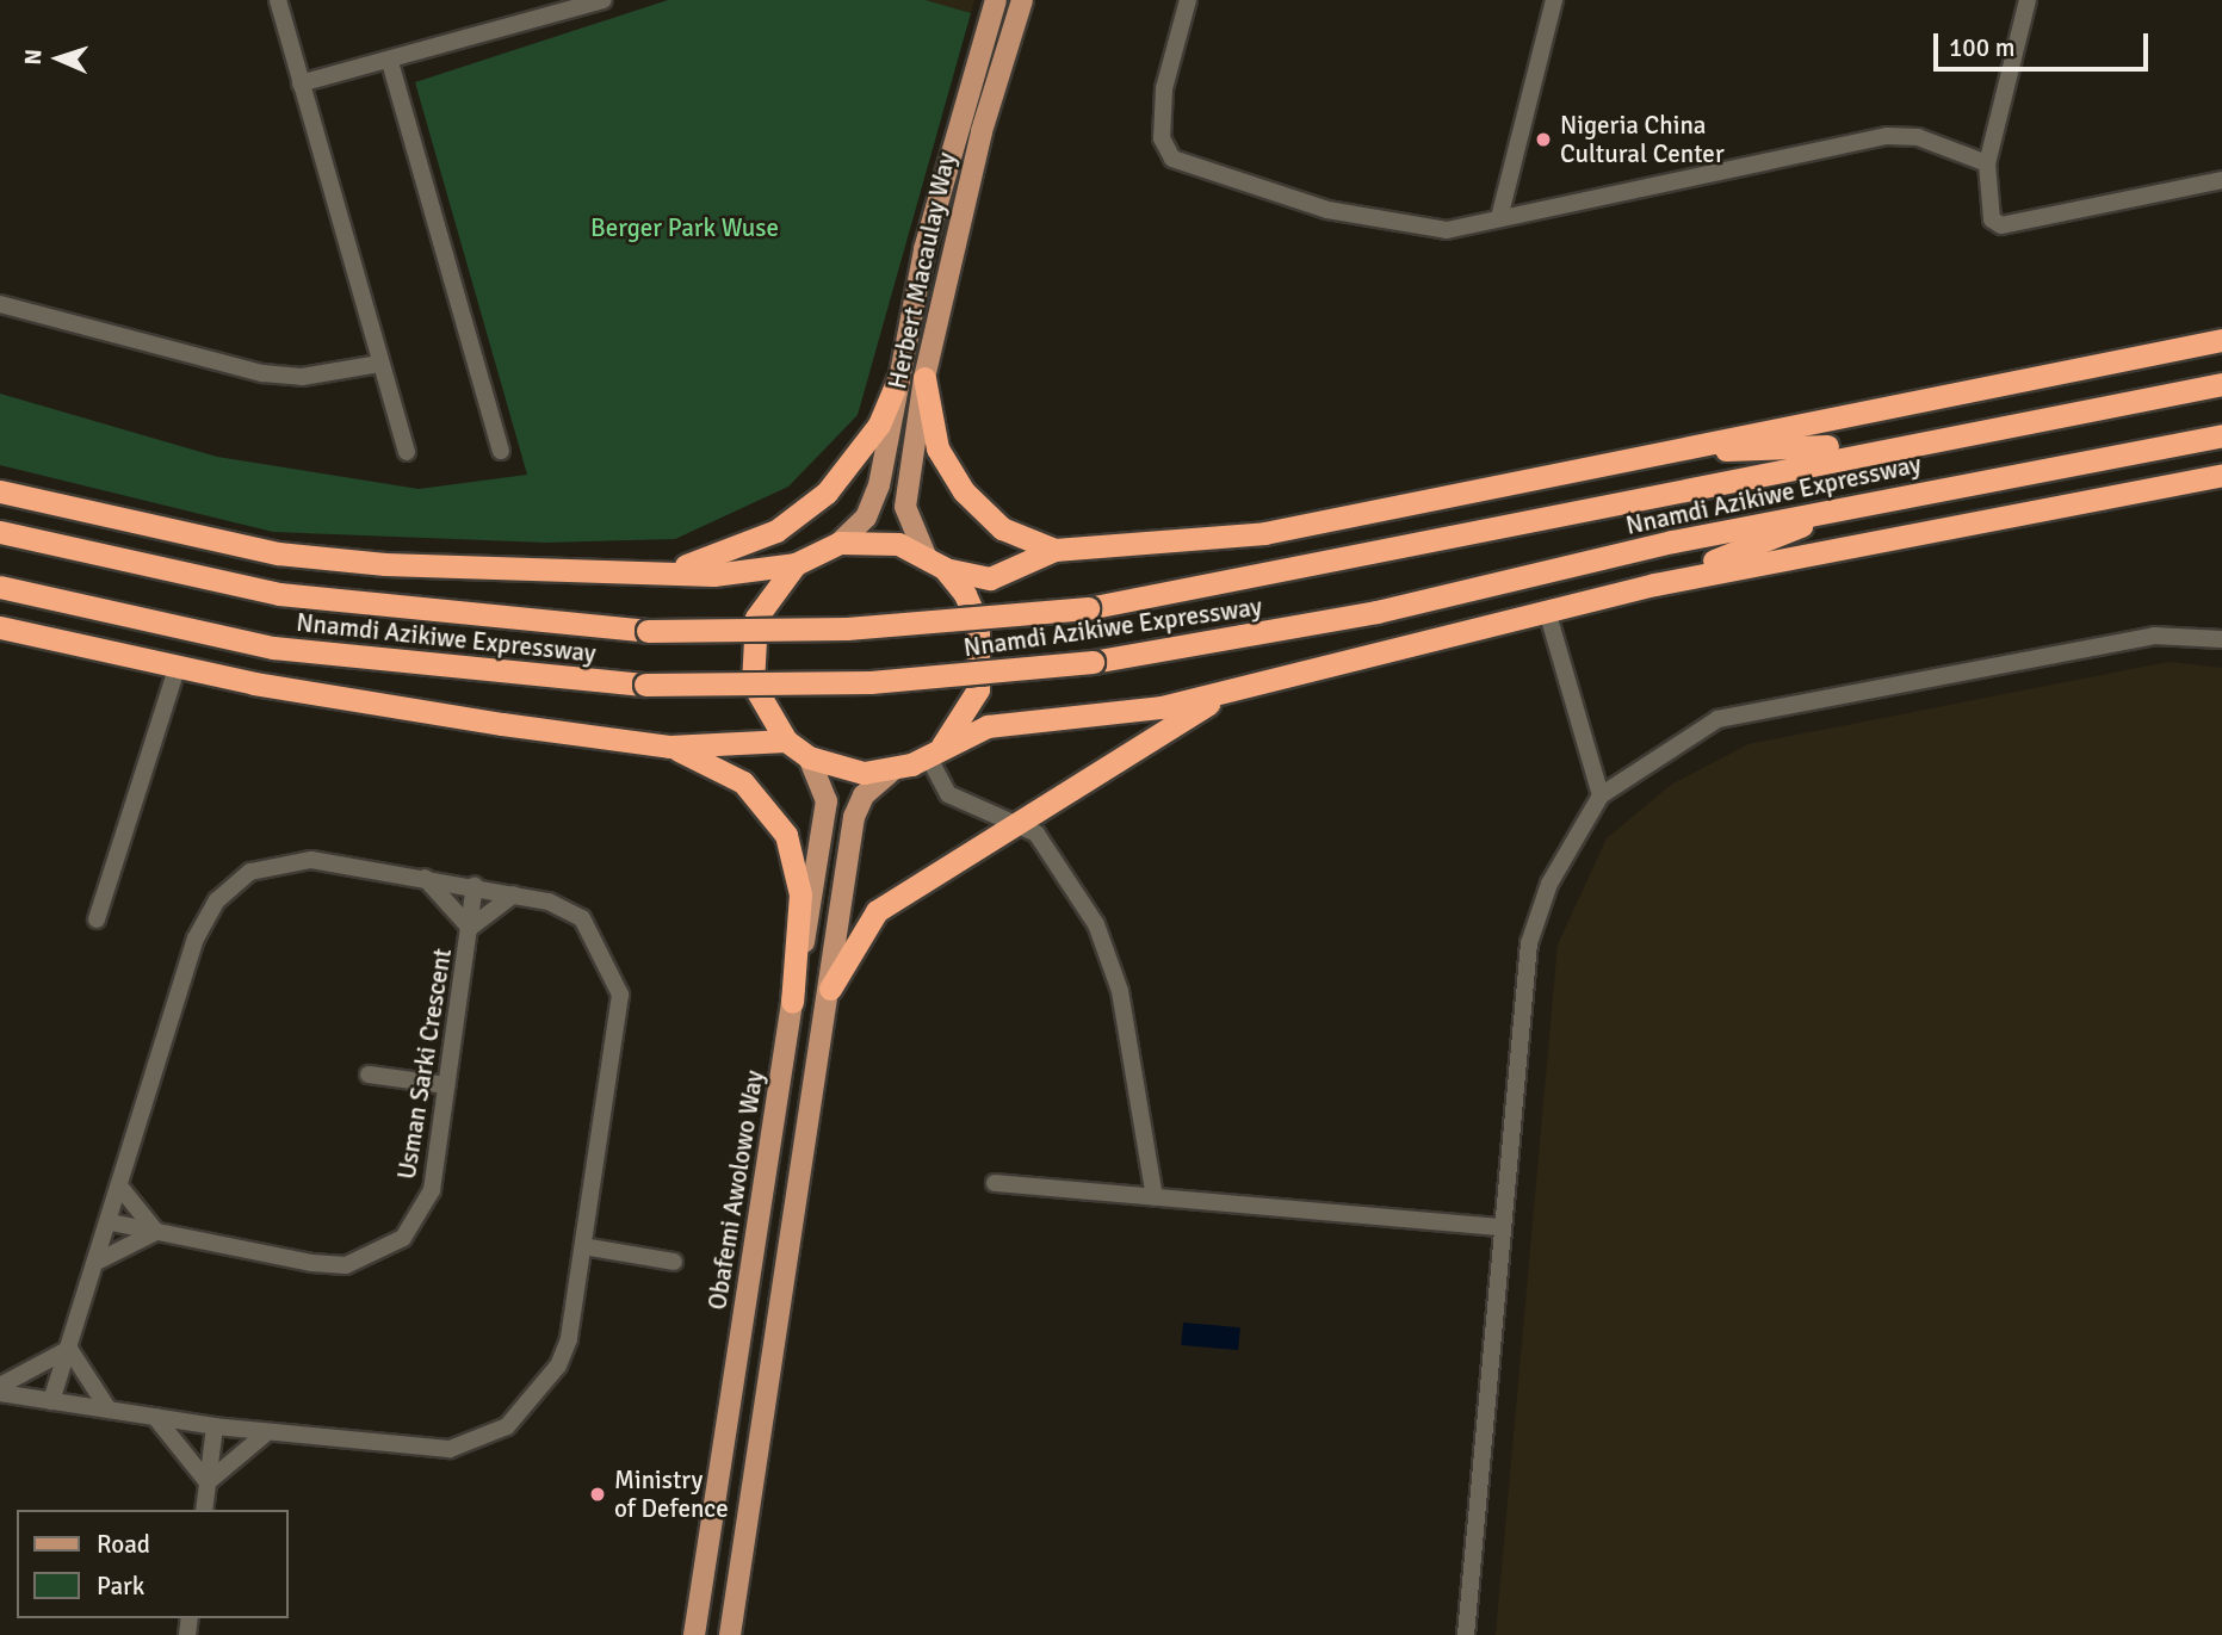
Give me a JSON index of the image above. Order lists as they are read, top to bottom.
{
  "streets": {
    "highway": ["Nnamdi Azikiwe Expressway"],
    "main road": ["Herbert Macaulay Way", "Obafemi Awolowo Way"],
    "street": ["Usman Sarki Crescent"]
  },
  "crossings": [
    ["Herbert Macaulay Way", "Obafemi Awolowo Way"]
  ],
  "parks": ["Berger Park Wuse"],
  "places": ["Nigeria China Cultural Center", "Ministry of Defence"],
  "legend": ["Road", "Park"],
  "scale_bar": "100 m",
  "north": "left"
}
